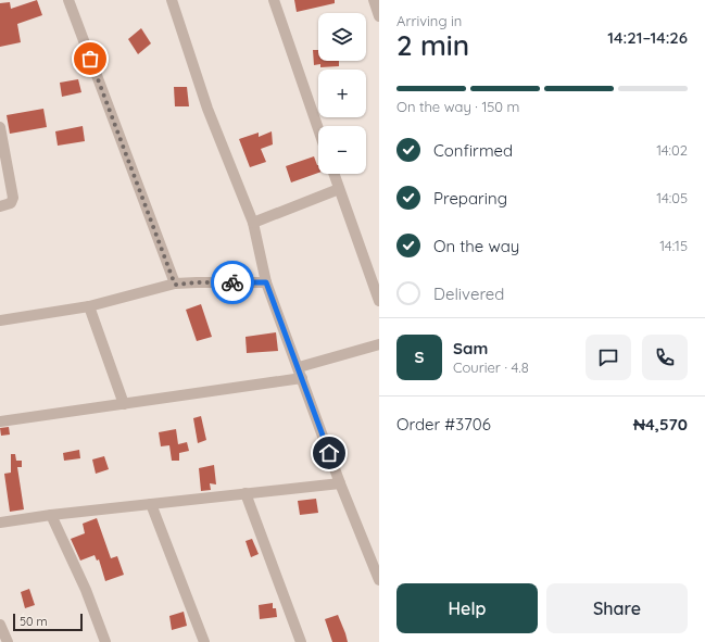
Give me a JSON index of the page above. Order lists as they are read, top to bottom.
{
  "scale_bar": "50 m",
  "page": {
    "heading": ["2 min", "Arriving in", "14:21–14:26"],
    "panel": [
      "Sam",
      "Courier · 4.8",
      "Order #3706",
      "₦4,570"
    ],
    "map_buttons": ["+", "−"],
    "bar": "On the way · 150 m",
    "list": [
      ["Confirmed", "14:02"],
      ["Preparing", "14:05"],
      ["On the way", "14:15"],
      "Delivered"
    ],
    "round": "S",
    "buttons": ["Help", "Share"],
    "scale": "50 m"
  }
}
